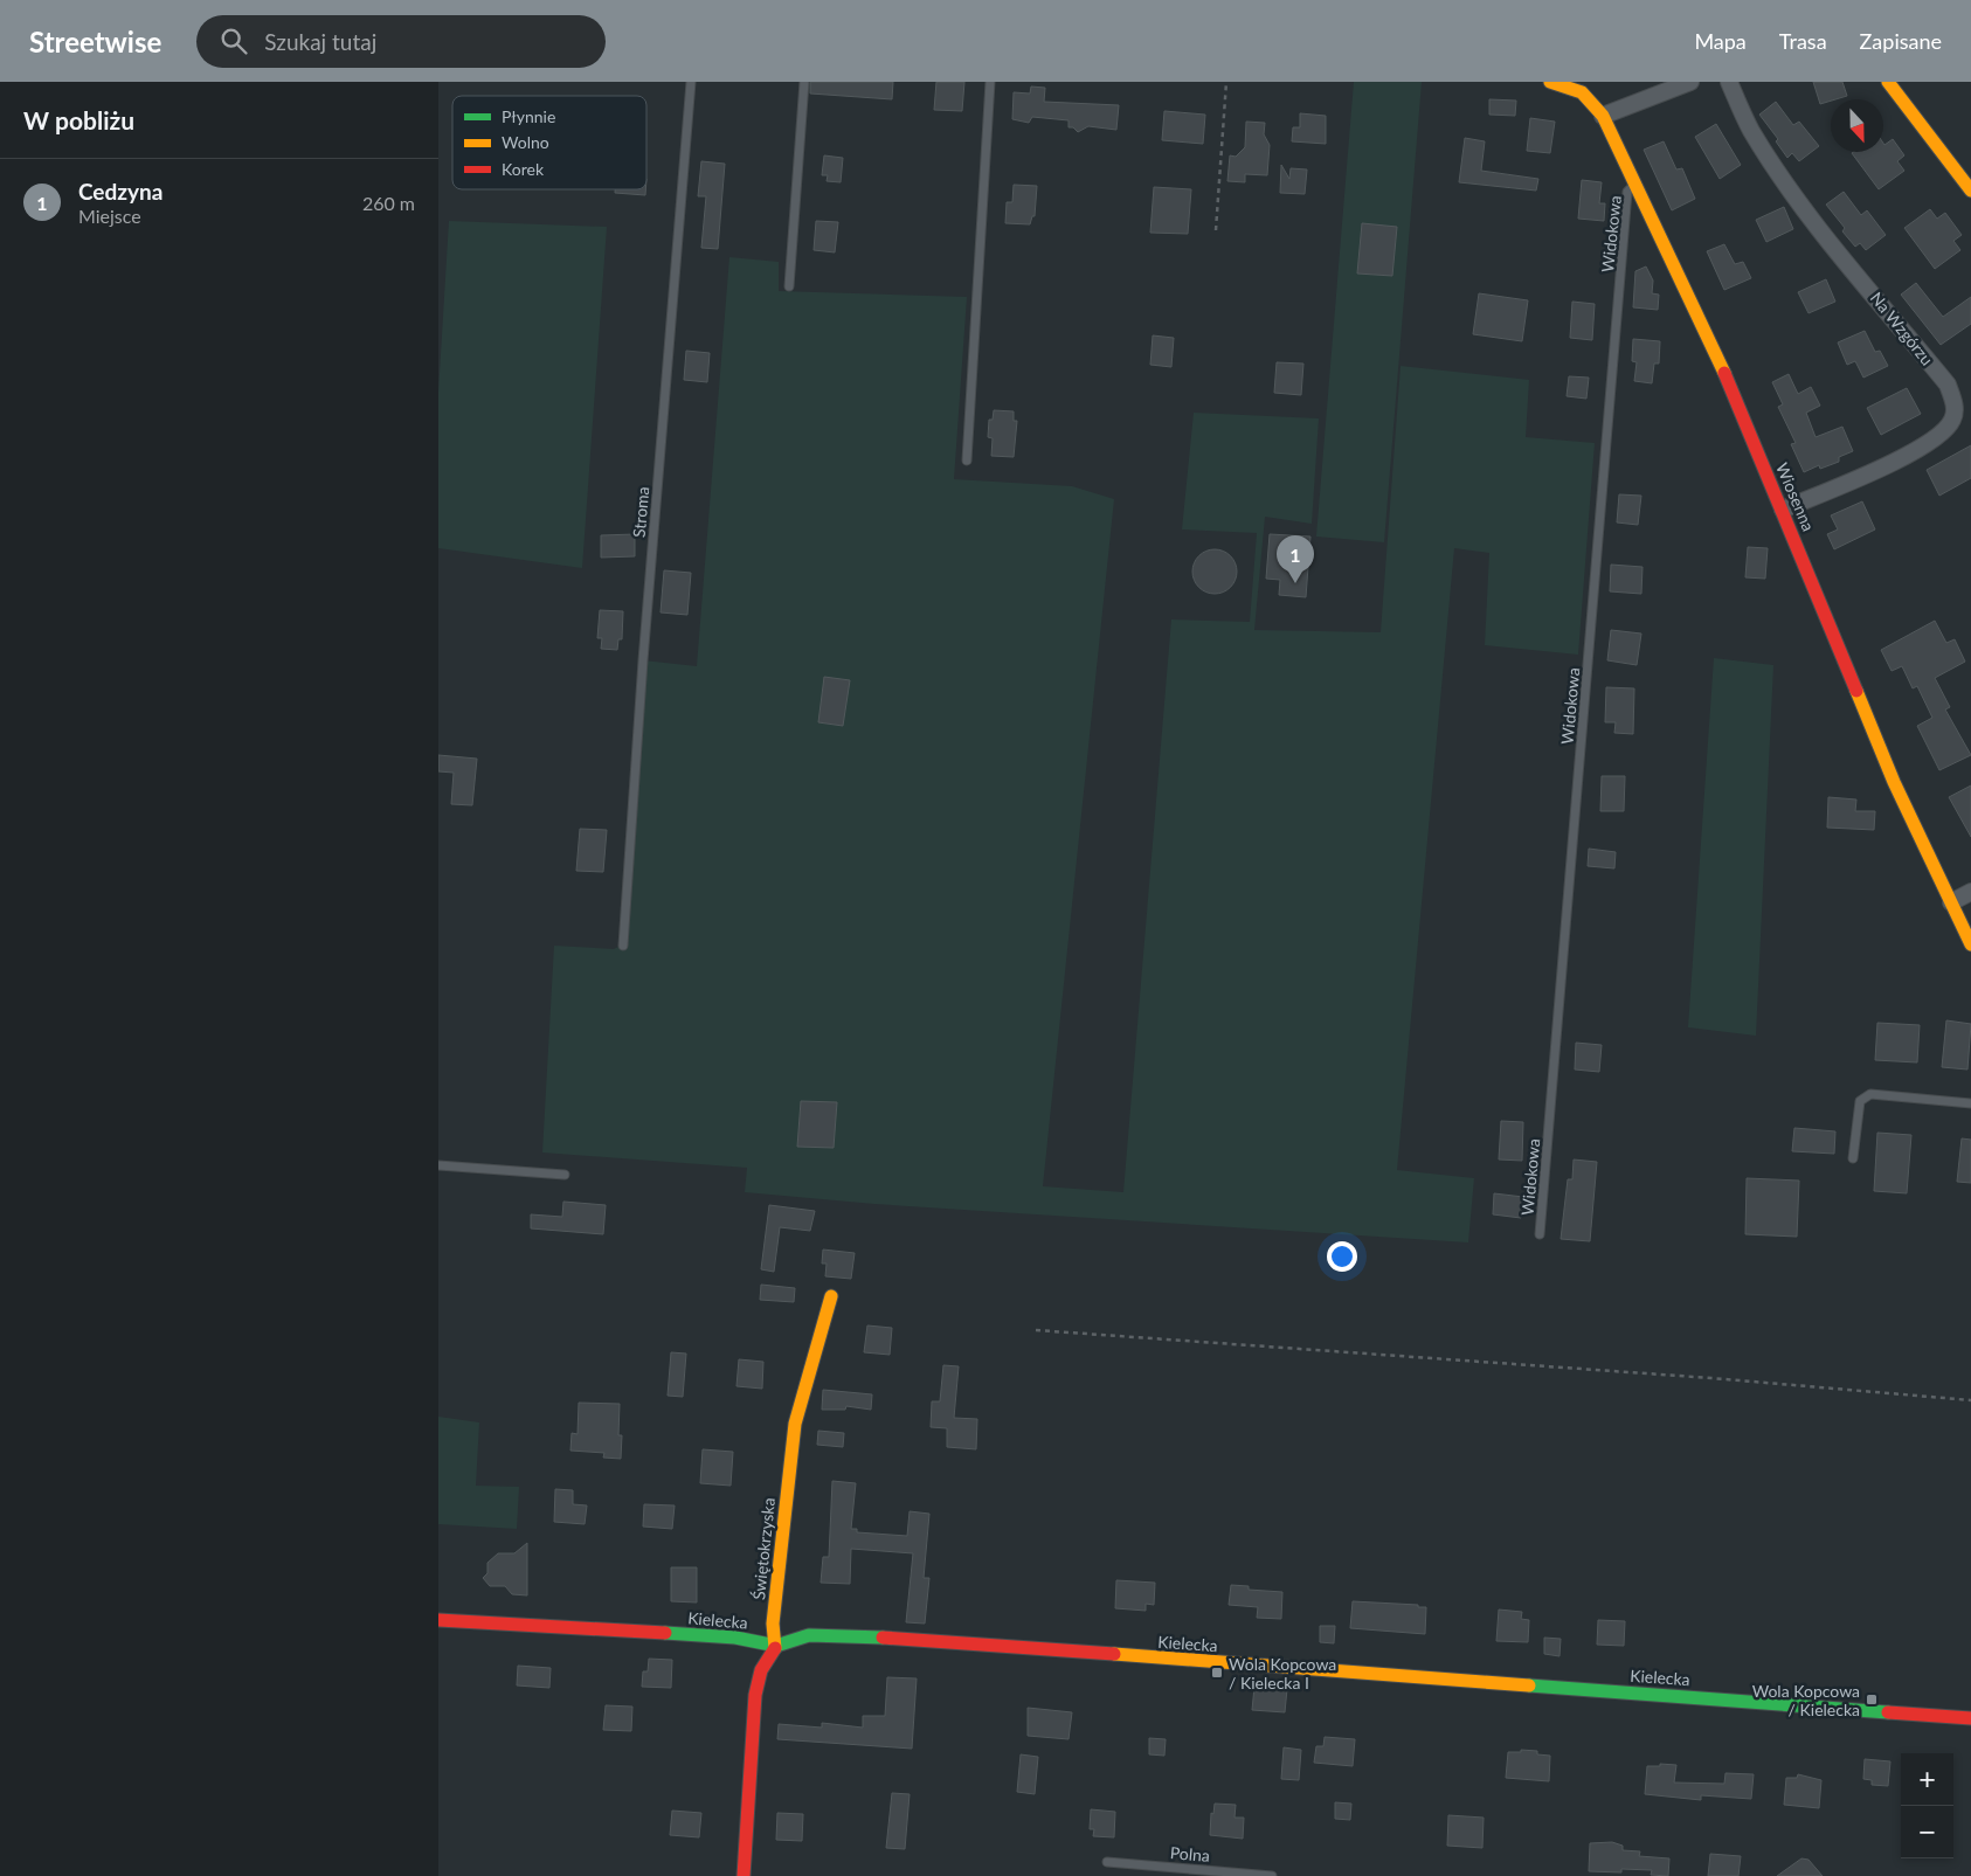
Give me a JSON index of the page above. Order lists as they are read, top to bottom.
{
  "streets": {
    "street": [
      "Na Wzgórzu",
      "Wiosenna",
      "Świętokrzyska",
      "Kielecka"
    ],
    "lane": ["Widokowa", "Stroma", "Polna"]
  },
  "crossings": [
    ["Widokowa", "Wiosenna"],
    ["Na Wzgórzu", "Wiosenna"],
    ["Świętokrzyska", "Kielecka"]
  ],
  "places": {
    "transit": ["Wola Kopcowa / Kielecka I", "Wola Kopcowa / Kielecka"]
  },
  "legend": ["Płynnie", "Wolno", "Korek"],
  "north": "bottom",
  "page": {
    "header": "Streetwise",
    "search": "Szukaj tutaj",
    "nav": ["Mapa", "Trasa", "Zapisane"],
    "heading": "W pobliżu",
    "list": [
      {
        "mark": "1",
        "name": "Cedzyna",
        "note": "Miejsce",
        "value": "260 m"
      }
    ],
    "pins": "1",
    "map_buttons": ["+", "−"]
  }
}
